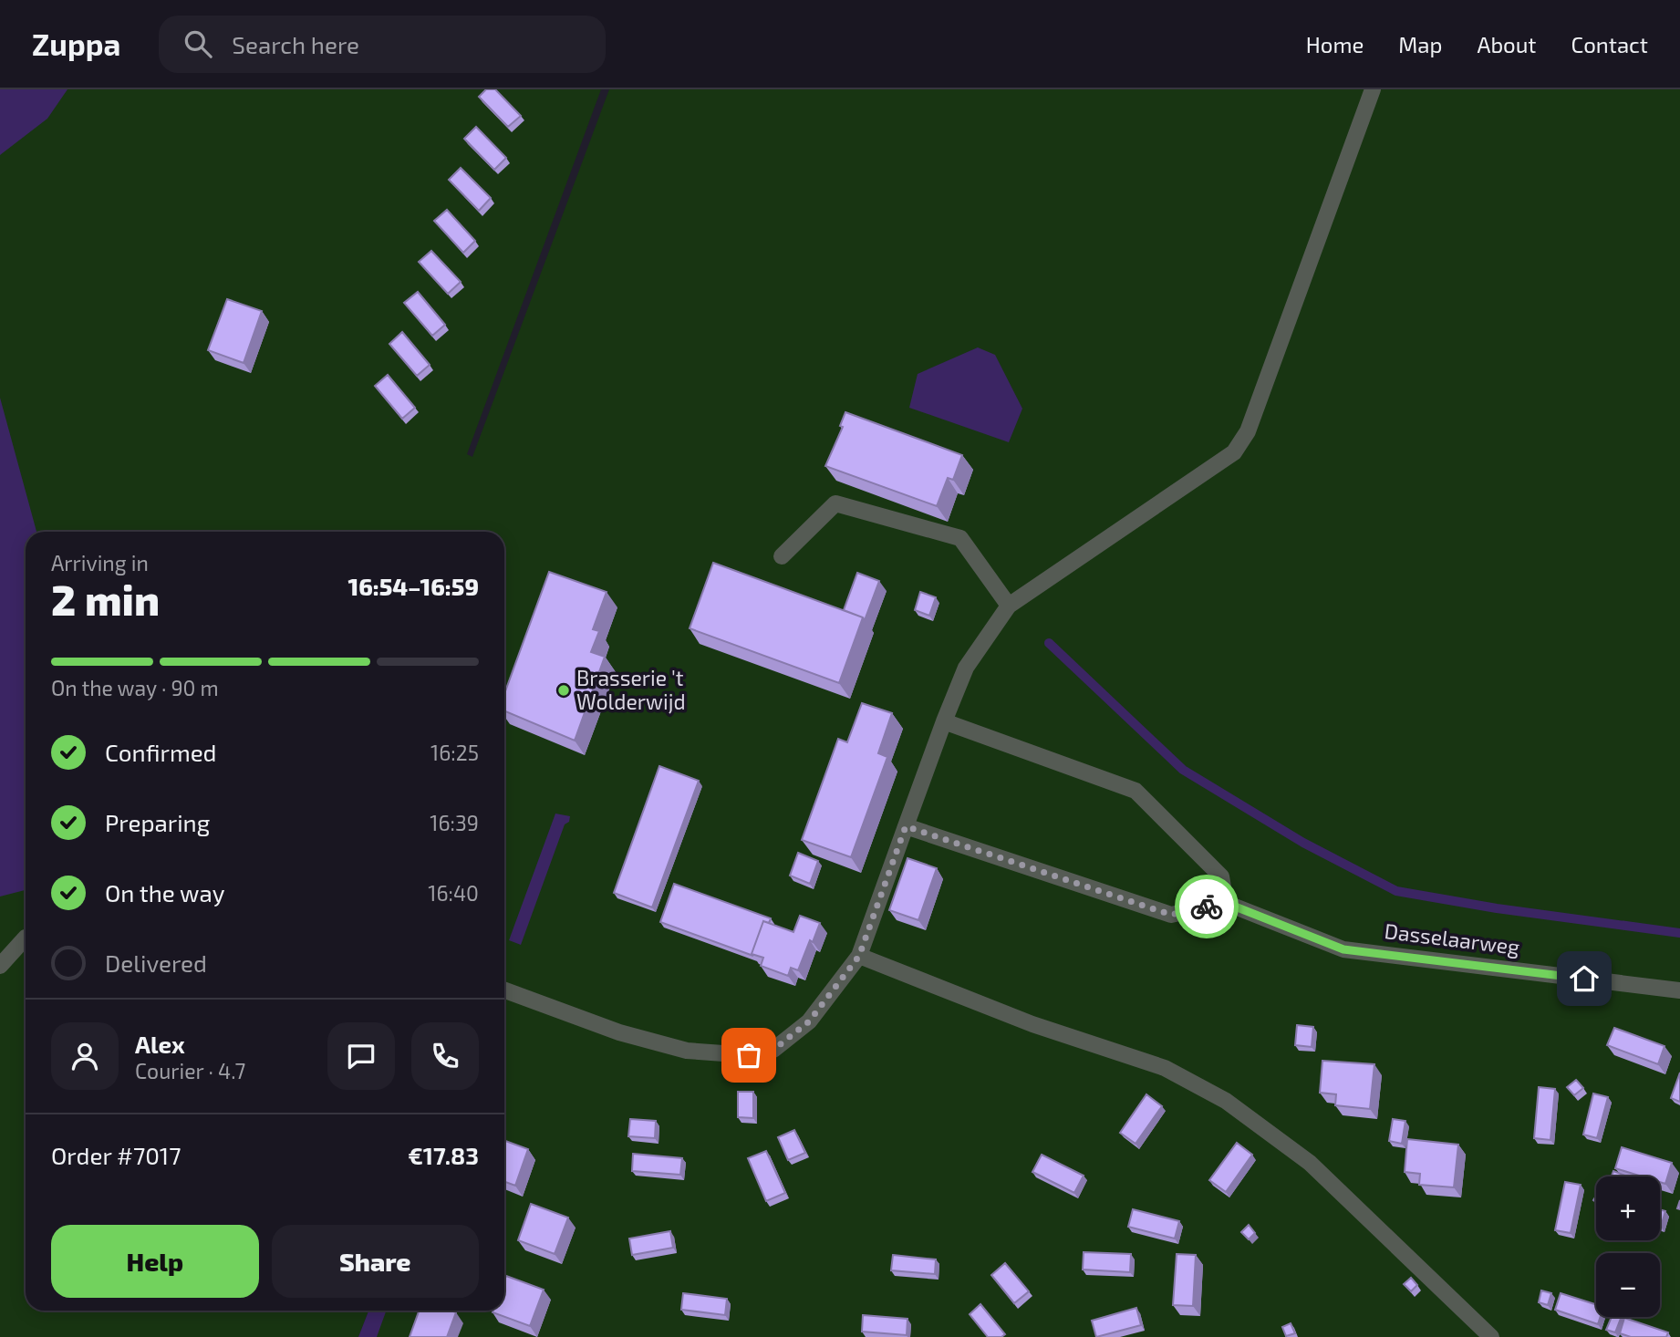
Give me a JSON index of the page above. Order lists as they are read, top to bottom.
{
  "streets": {
    "street": ["Dasselaarweg"]
  },
  "places": ["Brasserie 't Wolderwijd"],
  "page": {
    "header": "Zuppa",
    "search": "Search here",
    "nav": [
      "Home",
      "Map",
      "About",
      "Contact"
    ],
    "heading": ["2 min", "Arriving in", "16:54–16:59"],
    "panel": [
      "Alex",
      "Courier · 4.7",
      "Order #7017",
      "€17.83"
    ],
    "bar": "On the way · 90 m",
    "list": [
      ["Confirmed", "16:25"],
      ["Preparing", "16:39"],
      ["On the way", "16:40"],
      "Delivered"
    ],
    "map_buttons": ["+", "−"],
    "buttons": ["Help", "Share"]
  }
}
